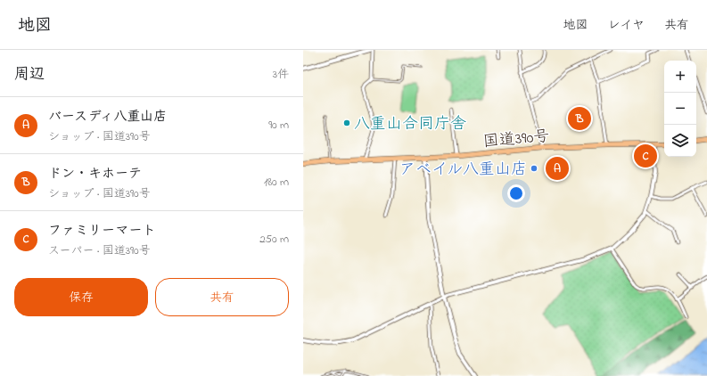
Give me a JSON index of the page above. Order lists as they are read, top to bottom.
{
  "streets": {
    "highway": ["国道390号"]
  },
  "places": ["八重山合同庁舎", "アベイル八重山店"],
  "page": {
    "header": "地図",
    "nav": ["地図", "レイヤ", "共有"],
    "heading": ["周辺", "3件"],
    "map_buttons": ["+", "−"],
    "list": [
      {
        "mark": "A",
        "name": "バースディ八重山店",
        "note": "ショップ · 国道390号",
        "value": "90 m"
      },
      {
        "mark": "B",
        "name": "ドン・キホーテ",
        "note": "ショップ · 国道390号",
        "value": "180 m"
      },
      {
        "mark": "C",
        "name": "ファミリーマート",
        "note": "スーパー · 国道390号",
        "value": "250 m"
      }
    ],
    "pins": ["B", "C", "A"],
    "buttons": ["保存", "共有"]
  }
}
